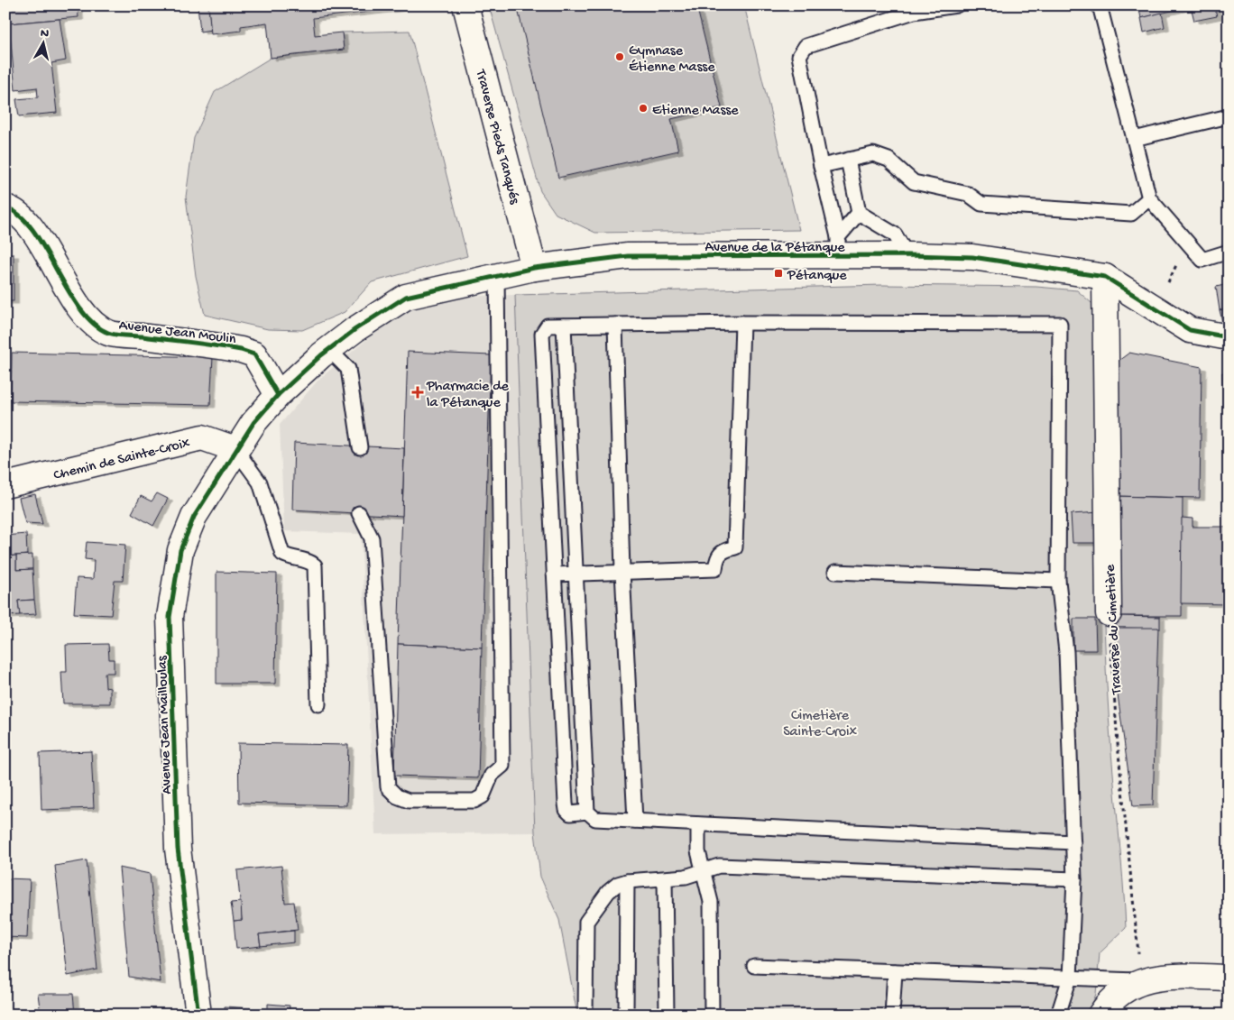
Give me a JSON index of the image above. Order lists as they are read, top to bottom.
{
  "streets": {
    "street": [
      "Traverse Pieds Tanqués",
      "Avenue de la Pétanque",
      "Avenue Jean Moulin",
      "Chemin de Sainte-Croix",
      "Traverse du Cimetière",
      "Avenue Jean Mailloulas"
    ]
  },
  "crossings": [
    ["Traverse Pieds Tanqués", "Avenue de la Pétanque"],
    ["Avenue de la Pétanque", "Avenue Jean Moulin"],
    ["Avenue de la Pétanque", "Chemin de Sainte-Croix"],
    ["Avenue de la Pétanque", "Traverse du Cimetière"],
    ["Avenue de la Pétanque", "Avenue Jean Mailloulas"],
    ["Chemin de Sainte-Croix", "Avenue Jean Mailloulas"]
  ],
  "parks": ["Cimetière Sainte-Croix"],
  "places": {
    "other": ["Gymnase Étienne Masse", "Etienne Masse"],
    "transit": ["Pétanque"],
    "health": ["Pharmacie de la Pétanque"]
  },
  "north": "top"
}
